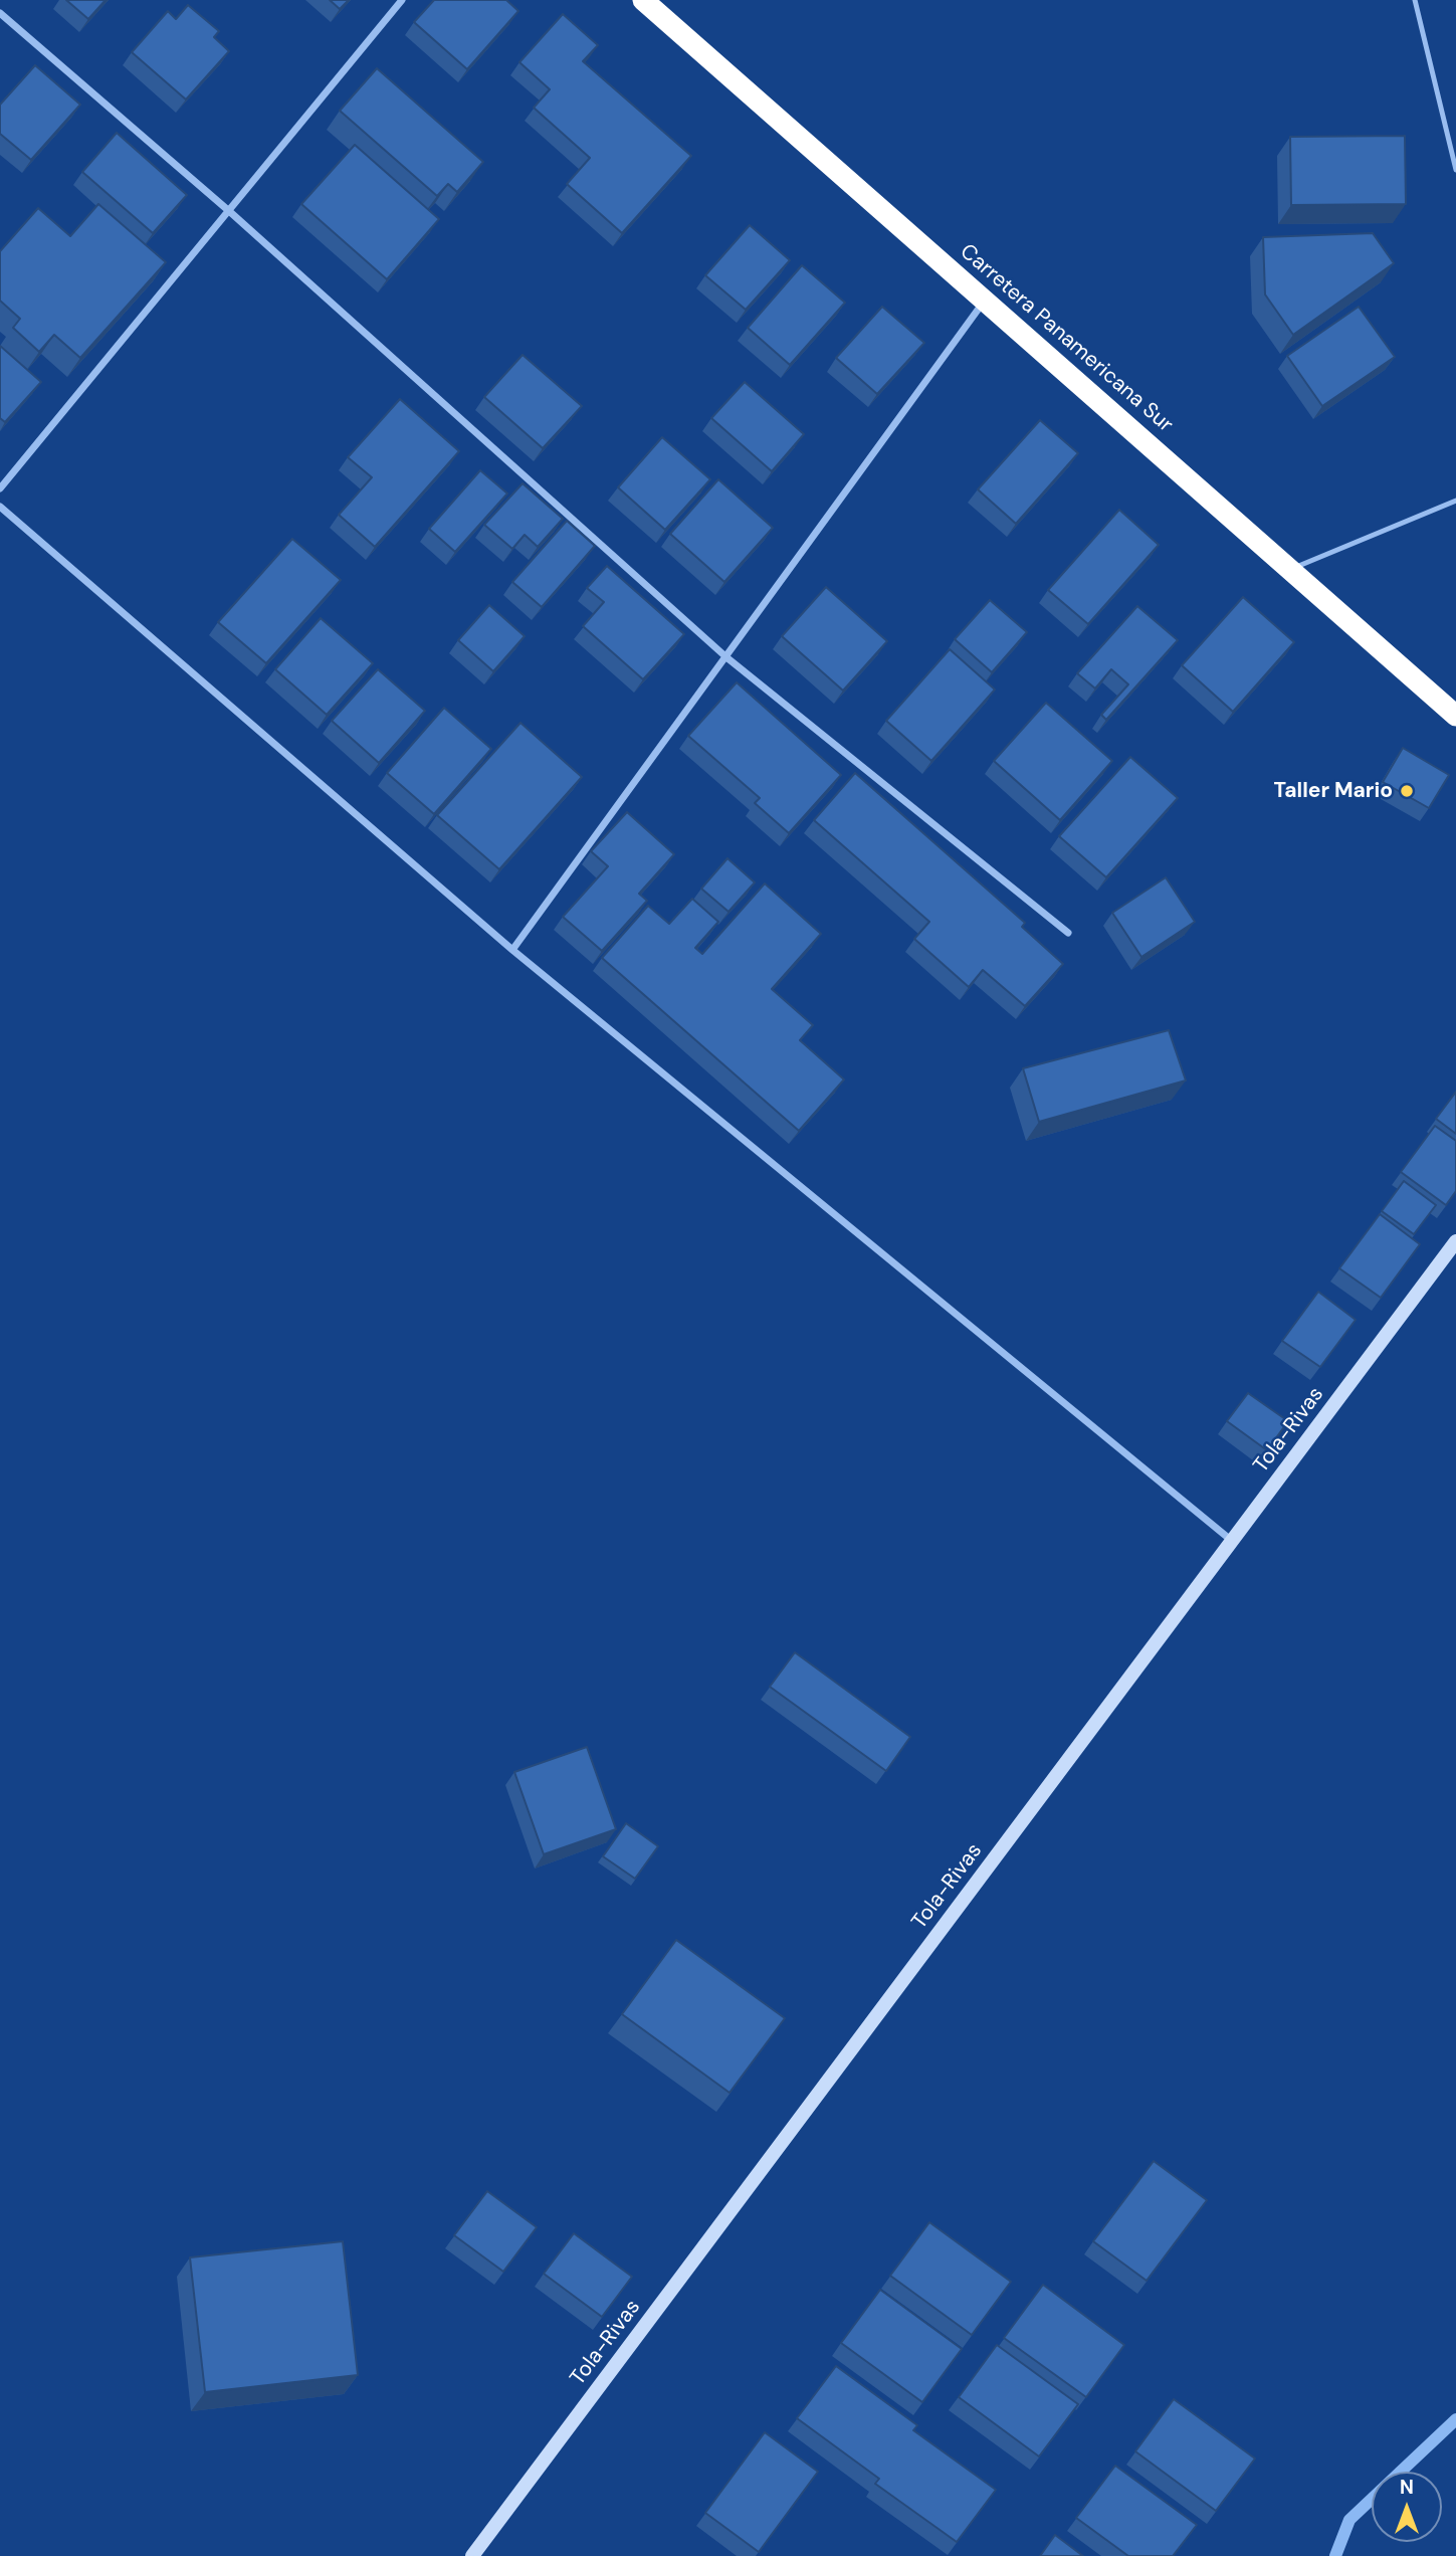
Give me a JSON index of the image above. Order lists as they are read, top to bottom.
{
  "streets": {
    "highway": ["Carretera Panamericana Sur"],
    "main road": ["Tola-Rivas"]
  },
  "places": ["Taller Mario"],
  "north": "top"
}
